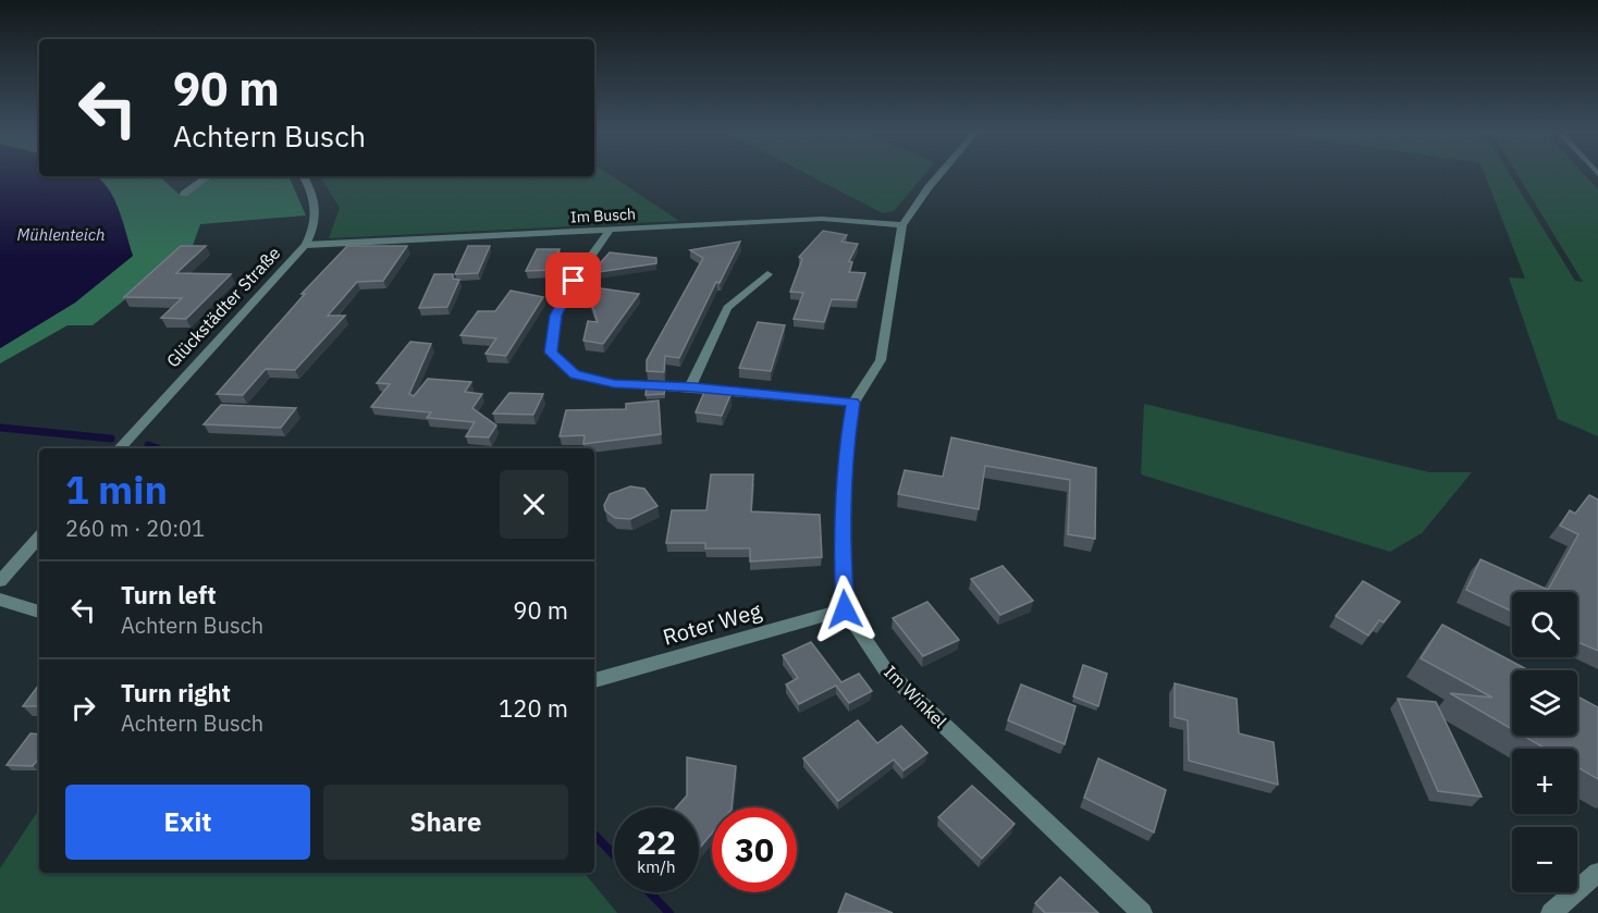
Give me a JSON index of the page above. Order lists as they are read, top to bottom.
{
  "streets": {
    "street": [
      "Im Busch",
      "Glückstädter Straße",
      "Roter Weg",
      "Im Winkel"
    ]
  },
  "crossings": [
    ["Im Busch", "Glückstädter Straße"],
    ["Roter Weg", "Im Winkel"]
  ],
  "water": ["Mühlenteich"],
  "page": {
    "turn": ["90 m", "Achtern Busch"],
    "heading": ["1 min", "260 m · 20:01"],
    "list": [
      {
        "name": "Turn left",
        "note": "Achtern Busch",
        "value": "90 m"
      },
      {
        "name": "Turn right",
        "note": "Achtern Busch",
        "value": "120 m"
      }
    ],
    "map_buttons": ["+", "−"],
    "buttons": ["Exit", "Share"],
    "speed": "22 km/h",
    "limit": "30"
  }
}
